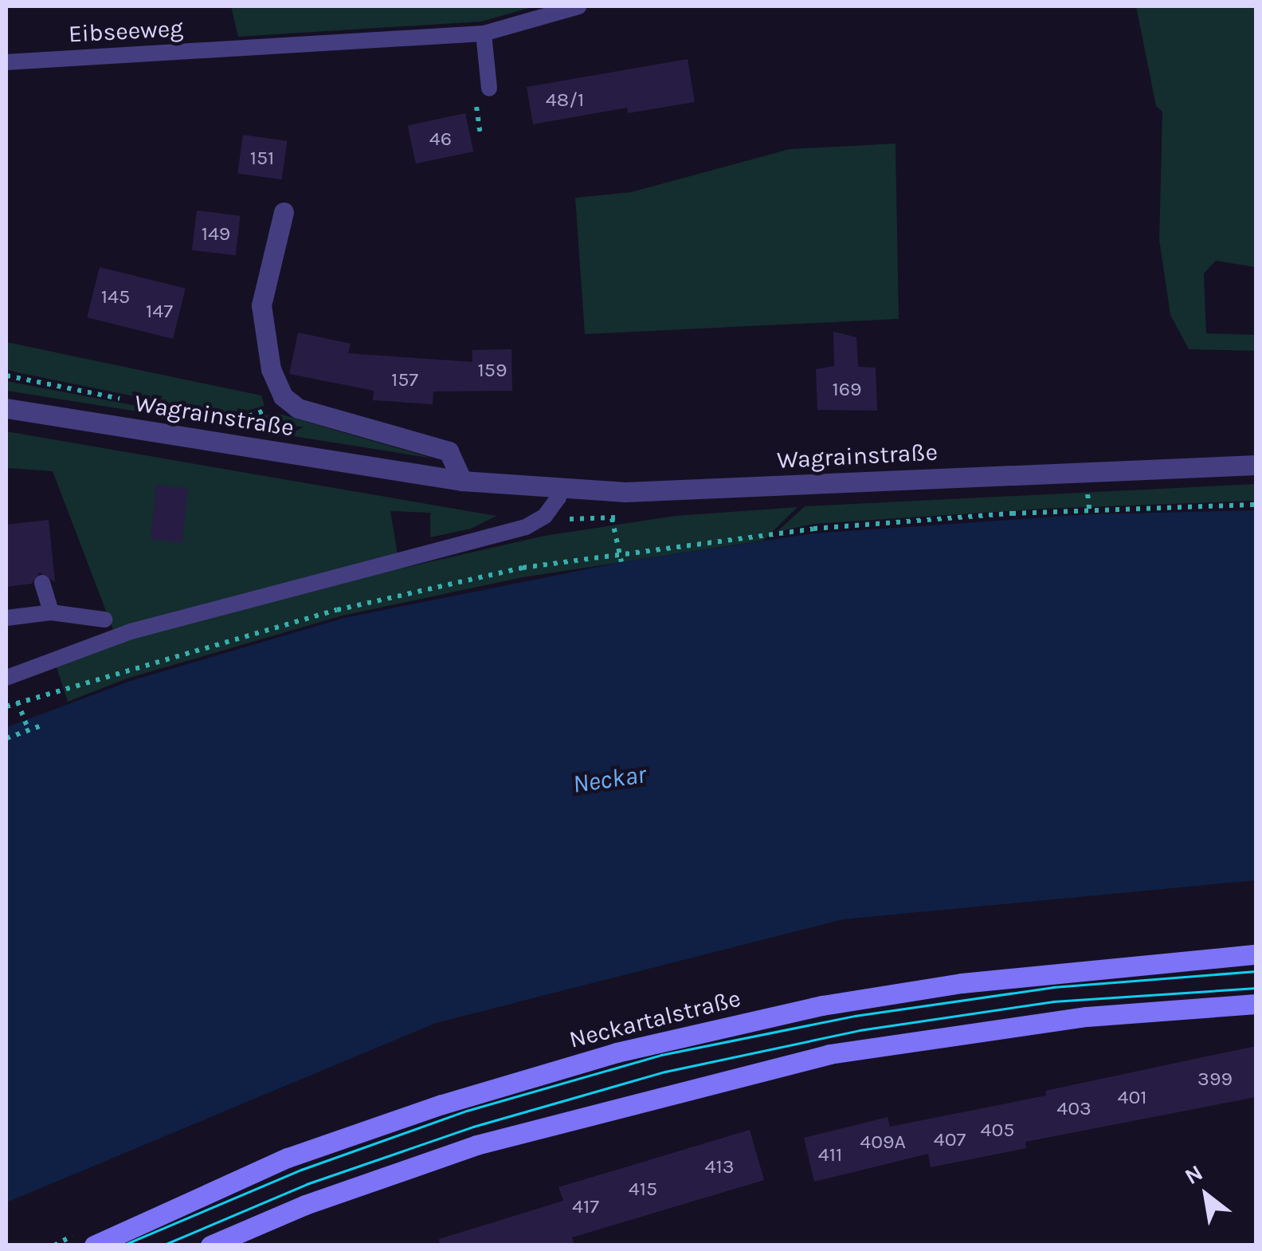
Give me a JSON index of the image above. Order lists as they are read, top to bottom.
{
  "streets": {
    "main road": ["Neckartalstraße"],
    "street": ["Wagrainstraße"],
    "lane": ["Eibseeweg"]
  },
  "water": ["Neckar"],
  "house_numbers": [
    "48/1",
    "46",
    "151",
    "149",
    "145",
    "147",
    "159",
    "157",
    "169",
    "399",
    "401",
    "403",
    "405",
    "407",
    "409A",
    "411",
    "413",
    "415",
    "417"
  ],
  "north": "top left"
}
